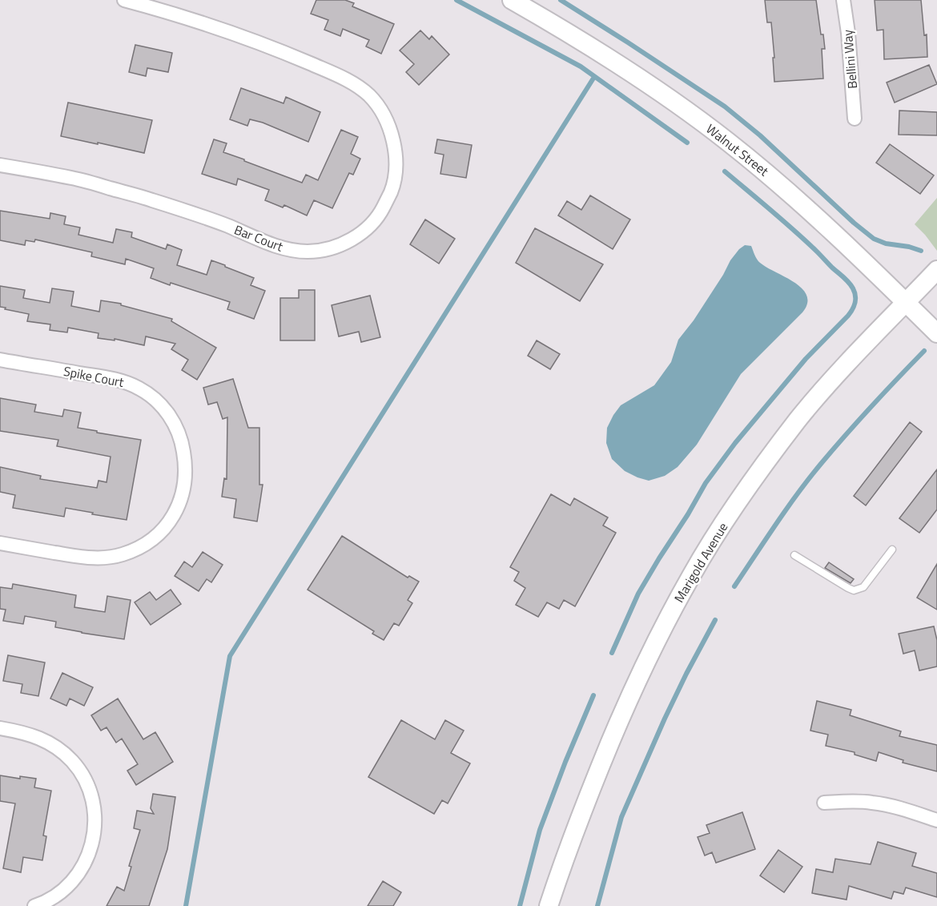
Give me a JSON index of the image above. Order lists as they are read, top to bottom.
{
  "streets": {
    "main road": ["Walnut Street", "Marigold Avenue"],
    "street": ["Bellini Way", "Bar Court", "Spike Court"]
  },
  "crossings": [
    ["Walnut Street", "Marigold Avenue"]
  ]
}
